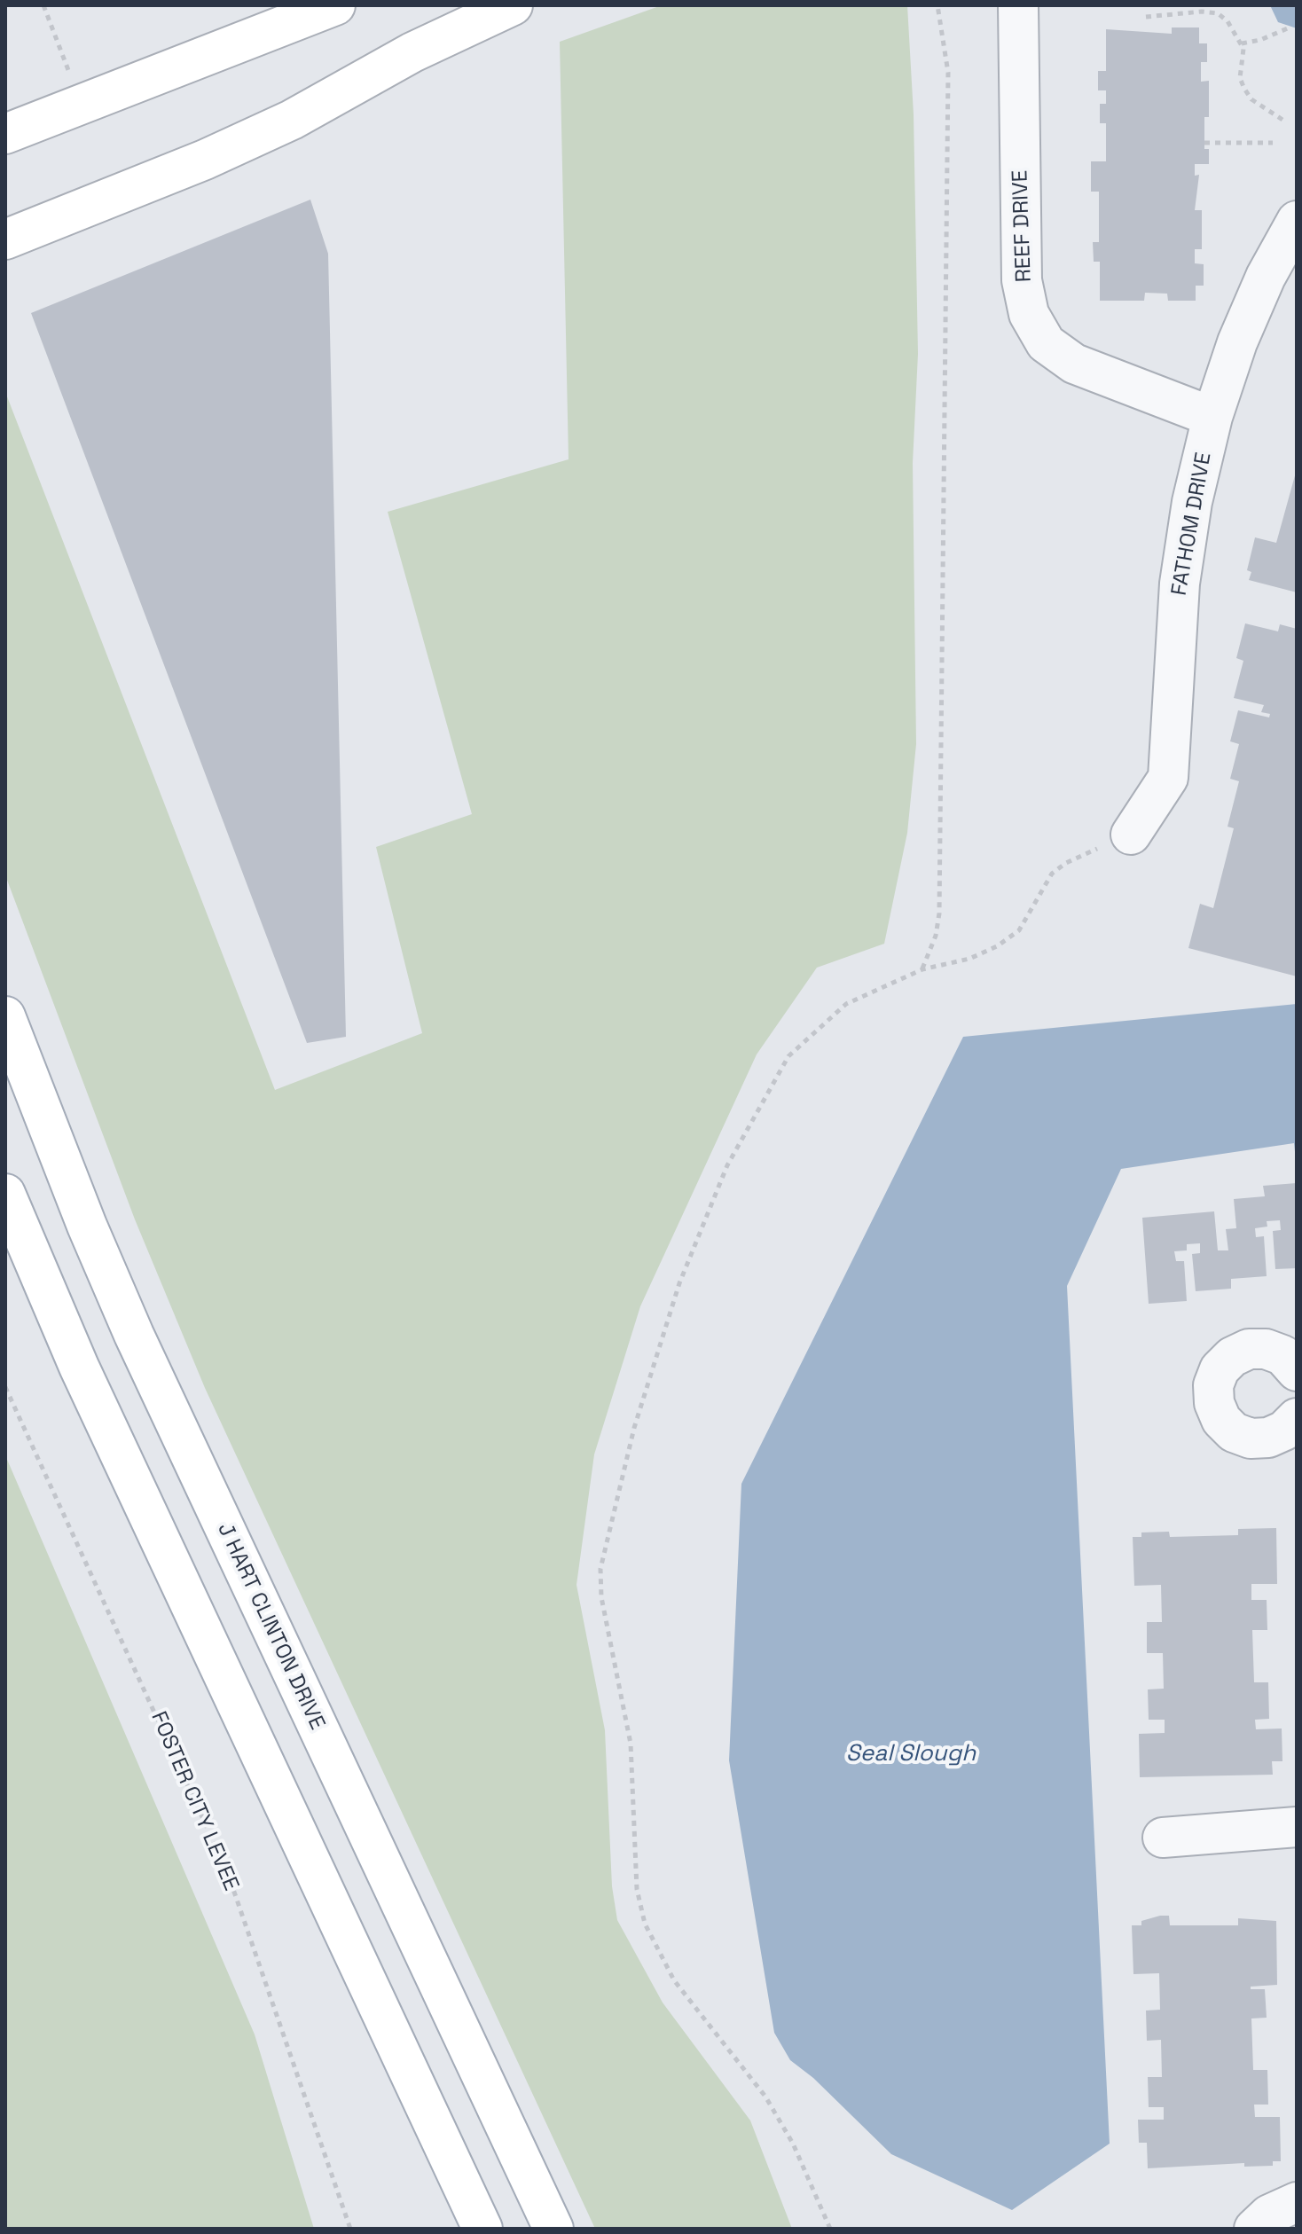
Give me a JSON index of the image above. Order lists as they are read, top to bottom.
{
  "streets": {
    "main road": ["J HART CLINTON DRIVE"],
    "street": ["REEF DRIVE", "FATHOM DRIVE"],
    "path": ["FOSTER CITY LEVEE"]
  },
  "crossings": [
    ["REEF DRIVE", "FATHOM DRIVE"]
  ],
  "water": ["Seal Slough"]
}
